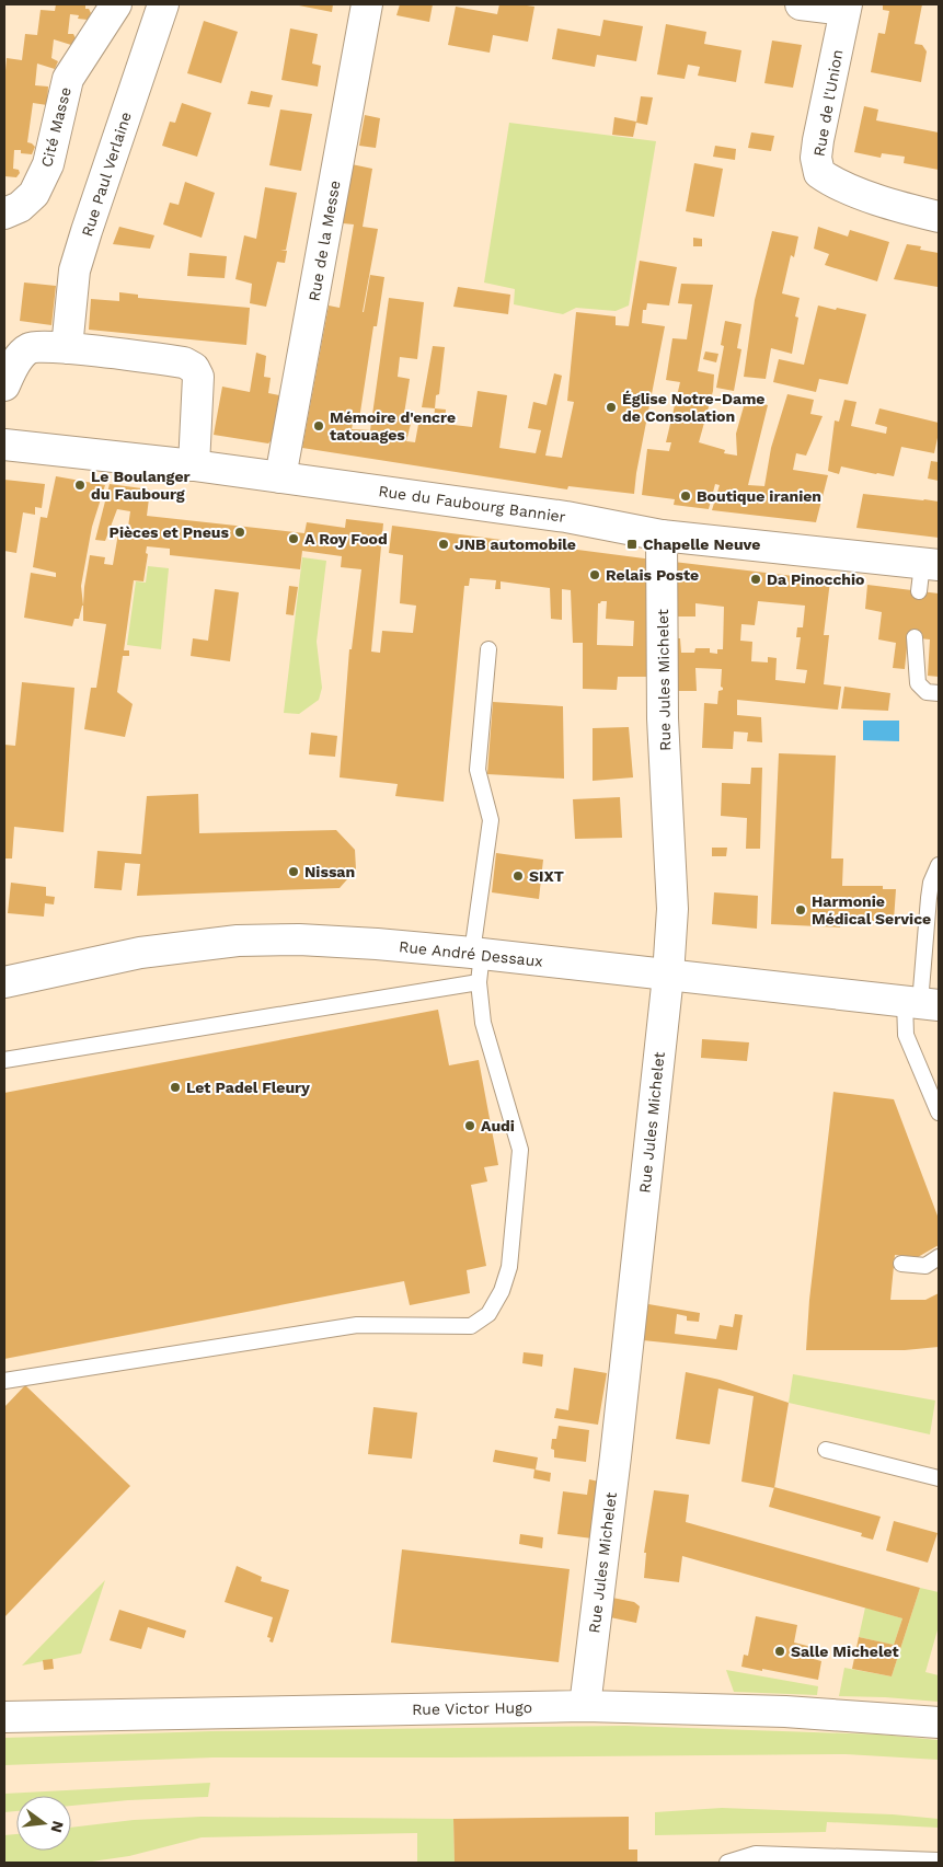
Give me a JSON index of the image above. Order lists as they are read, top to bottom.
{
  "streets": {
    "street": [
      "Rue de l'Union",
      "Cité Masse",
      "Rue Paul Verlaine",
      "Rue de la Messe",
      "Rue du Faubourg Bannier",
      "Rue Jules Michelet",
      "Rue André Dessaux",
      "Rue Victor Hugo"
    ]
  },
  "crossings": [
    ["Rue de la Messe", "Rue du Faubourg Bannier"],
    ["Rue du Faubourg Bannier", "Rue Jules Michelet"],
    ["Rue Jules Michelet", "Rue André Dessaux"],
    ["Rue Jules Michelet", "Rue Victor Hugo"]
  ],
  "places": {
    "other": [
      "Église Notre-Dame de Consolation",
      "Mémoire d'encre tatouages",
      "Le Boulanger du Faubourg",
      "Boutique iranien",
      "Pièces et Pneus",
      "A Roy Food",
      "JNB automobile",
      "Relais Poste",
      "Da Pinocchio",
      "Nissan",
      "SIXT",
      "Harmonie Médical Service",
      "Let Padel Fleury",
      "Audi",
      "Salle Michelet"
    ],
    "transit": ["Chapelle Neuve"]
  },
  "north": "right"
}
